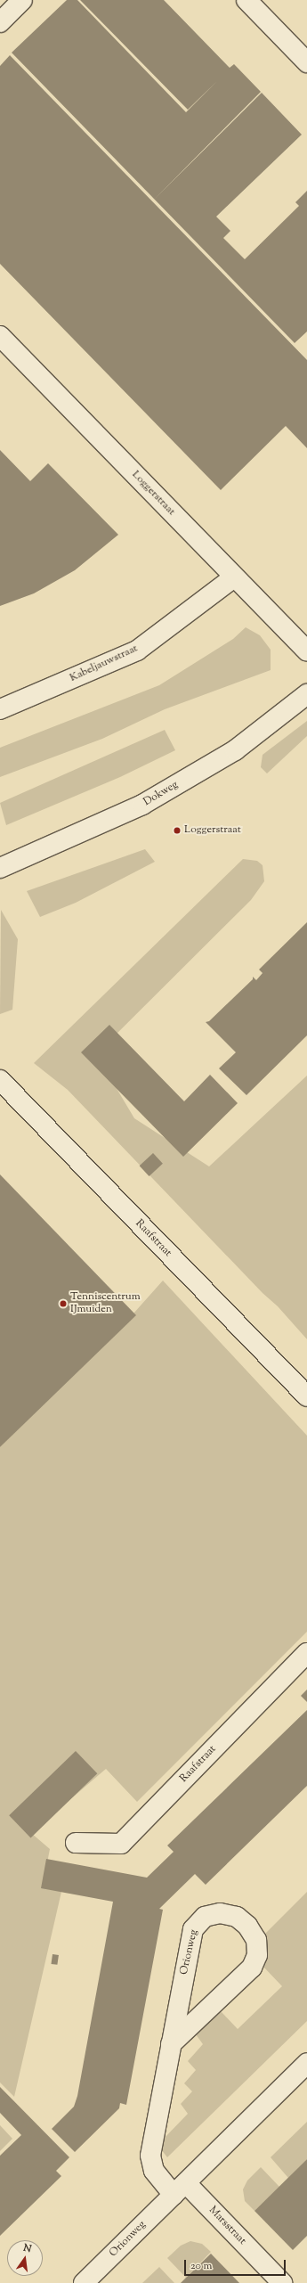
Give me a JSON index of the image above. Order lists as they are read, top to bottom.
{
  "streets": {
    "street": [
      "Loggerstraat",
      "Kabeljauwstraat",
      "Dokweg",
      "Raafstraat",
      "Orionweg",
      "Marsstraat"
    ]
  },
  "crossings": [
    ["Loggerstraat", "Kabeljauwstraat"],
    ["Orionweg", "Marsstraat"]
  ],
  "places": ["Loggerstraat", "Tenniscentrum IJmuiden"],
  "scale_bar": "20 m",
  "north": "top"
}
